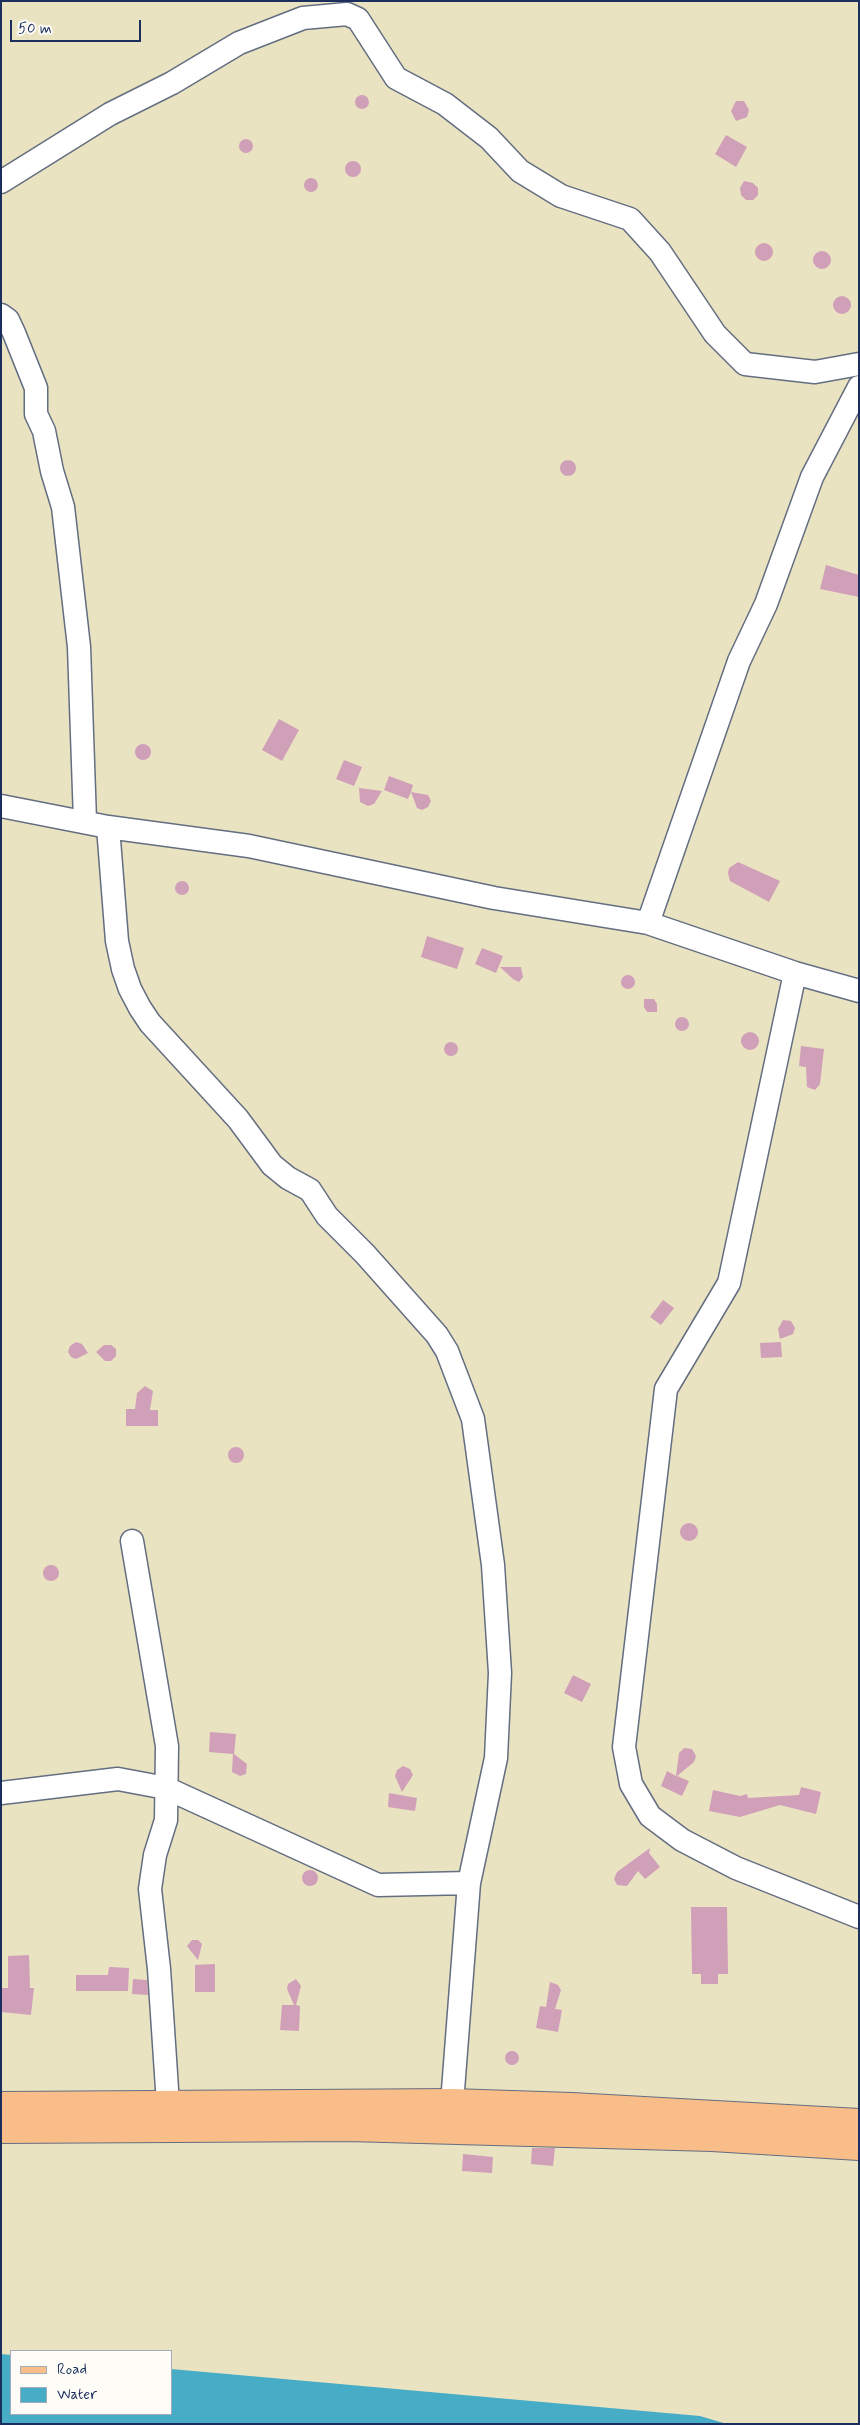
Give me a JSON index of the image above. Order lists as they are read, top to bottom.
{
  "legend": ["Road", "Water"],
  "scale_bar": "50 m"
}
